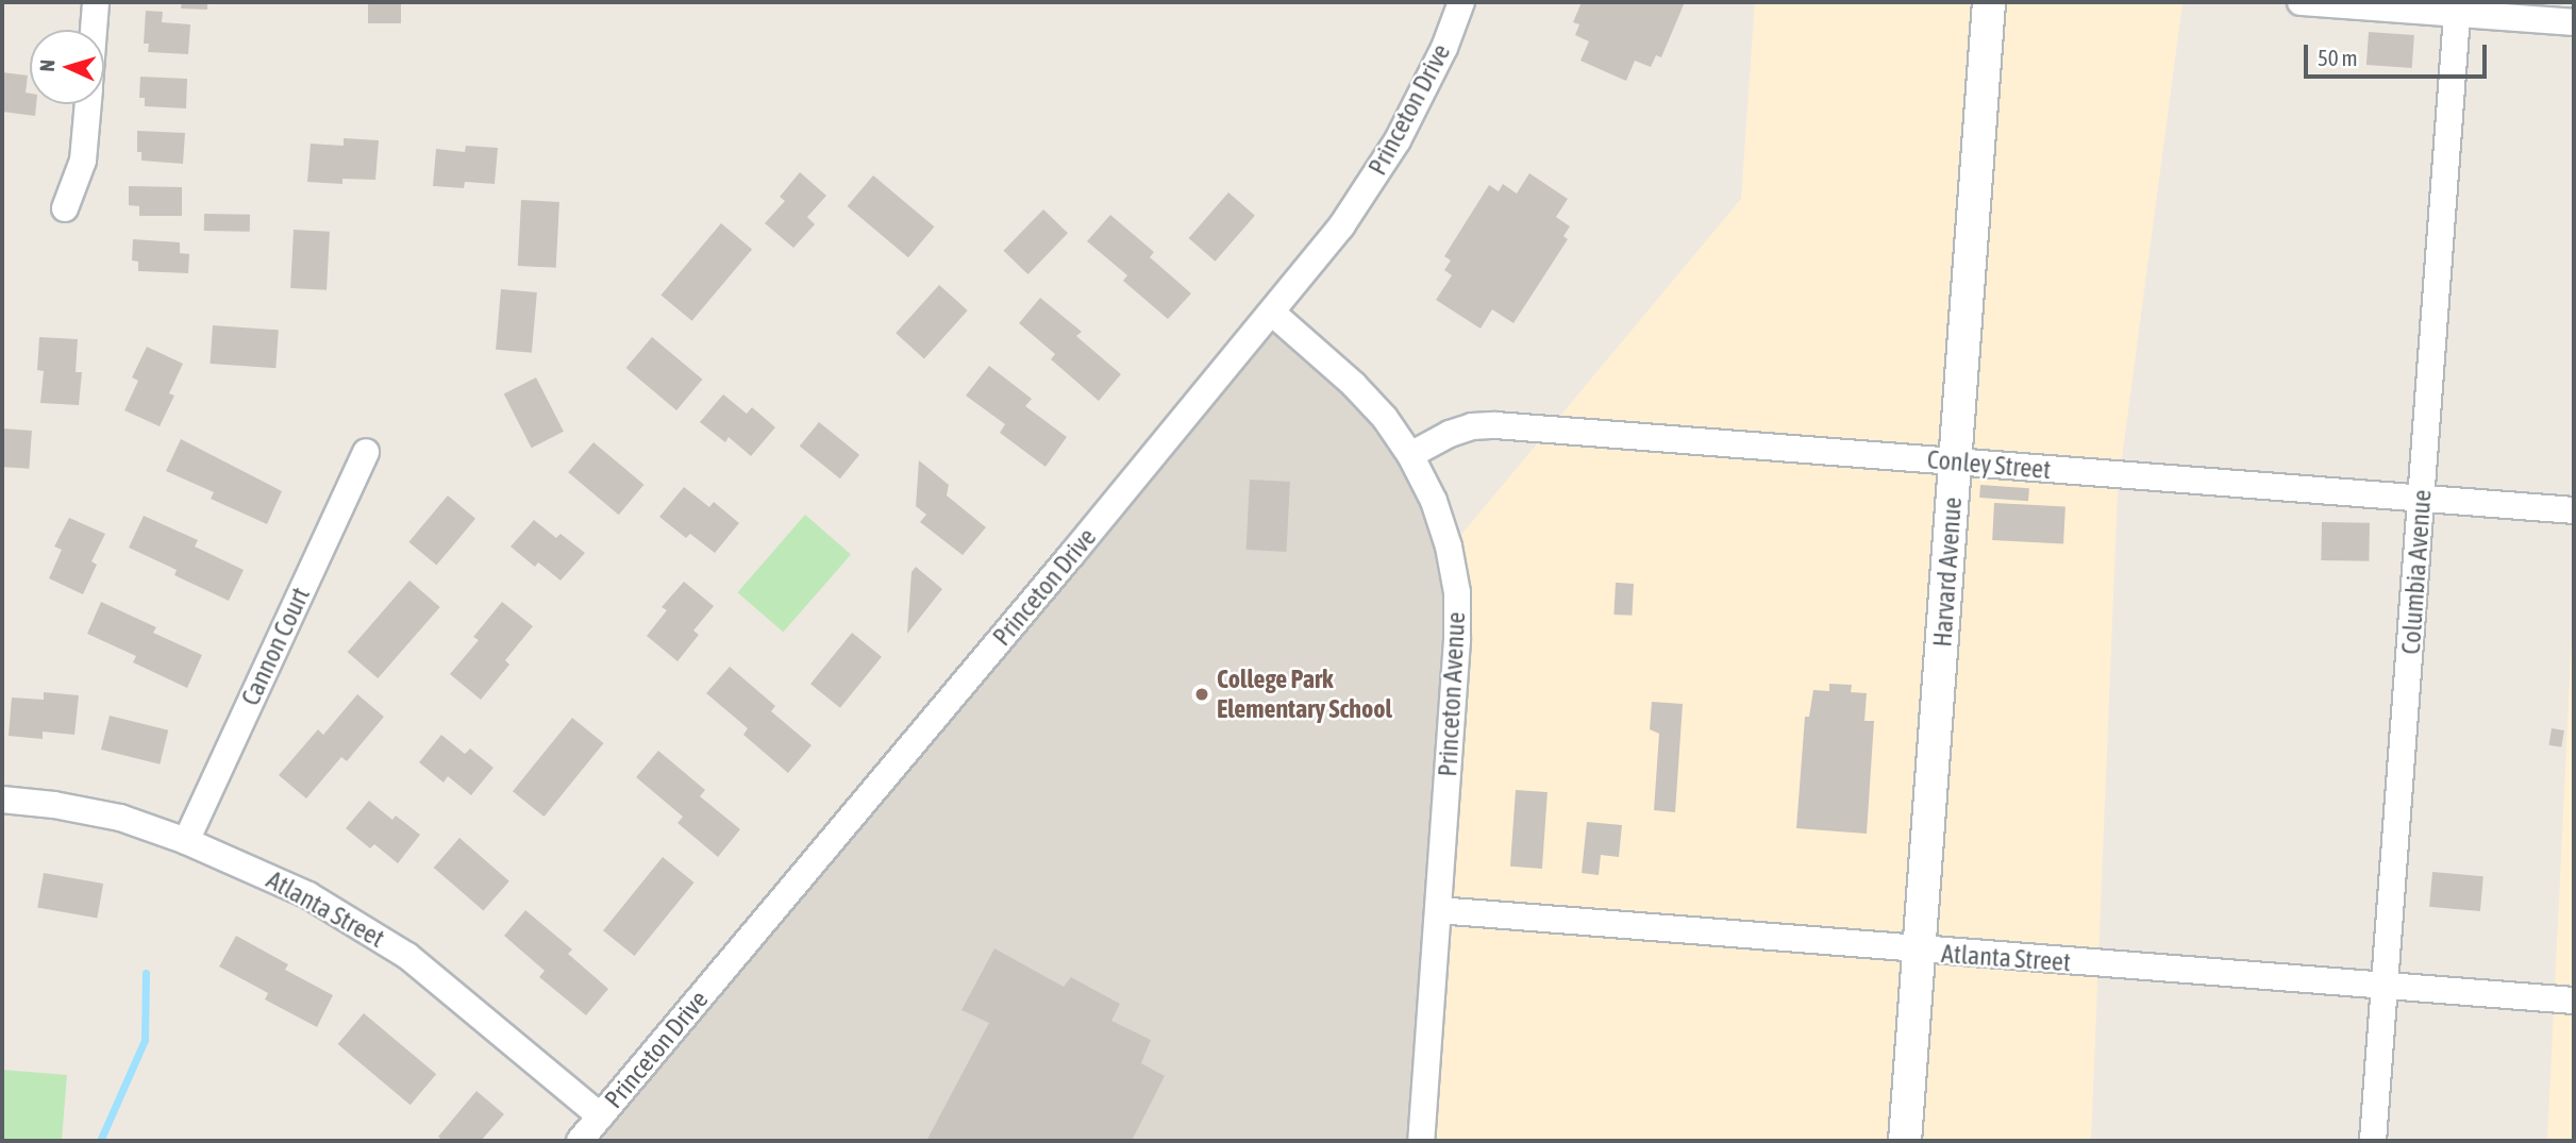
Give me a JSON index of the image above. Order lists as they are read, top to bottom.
{
  "streets": {
    "street": [
      "Princeton Drive",
      "Conley Street",
      "Harvard Avenue",
      "Columbia Avenue",
      "Cannon Court",
      "Princeton Avenue",
      "Atlanta Street"
    ]
  },
  "crossings": [
    ["Princeton Drive", "Princeton Avenue"],
    ["Princeton Drive", "Atlanta Street"],
    ["Conley Street", "Harvard Avenue"],
    ["Conley Street", "Columbia Avenue"],
    ["Conley Street", "Princeton Avenue"],
    ["Harvard Avenue", "Atlanta Street"],
    ["Columbia Avenue", "Atlanta Street"],
    ["Cannon Court", "Atlanta Street"],
    ["Princeton Avenue", "Atlanta Street"]
  ],
  "places": ["College Park Elementary School"],
  "scale_bar": "50 m",
  "north": "left"
}
